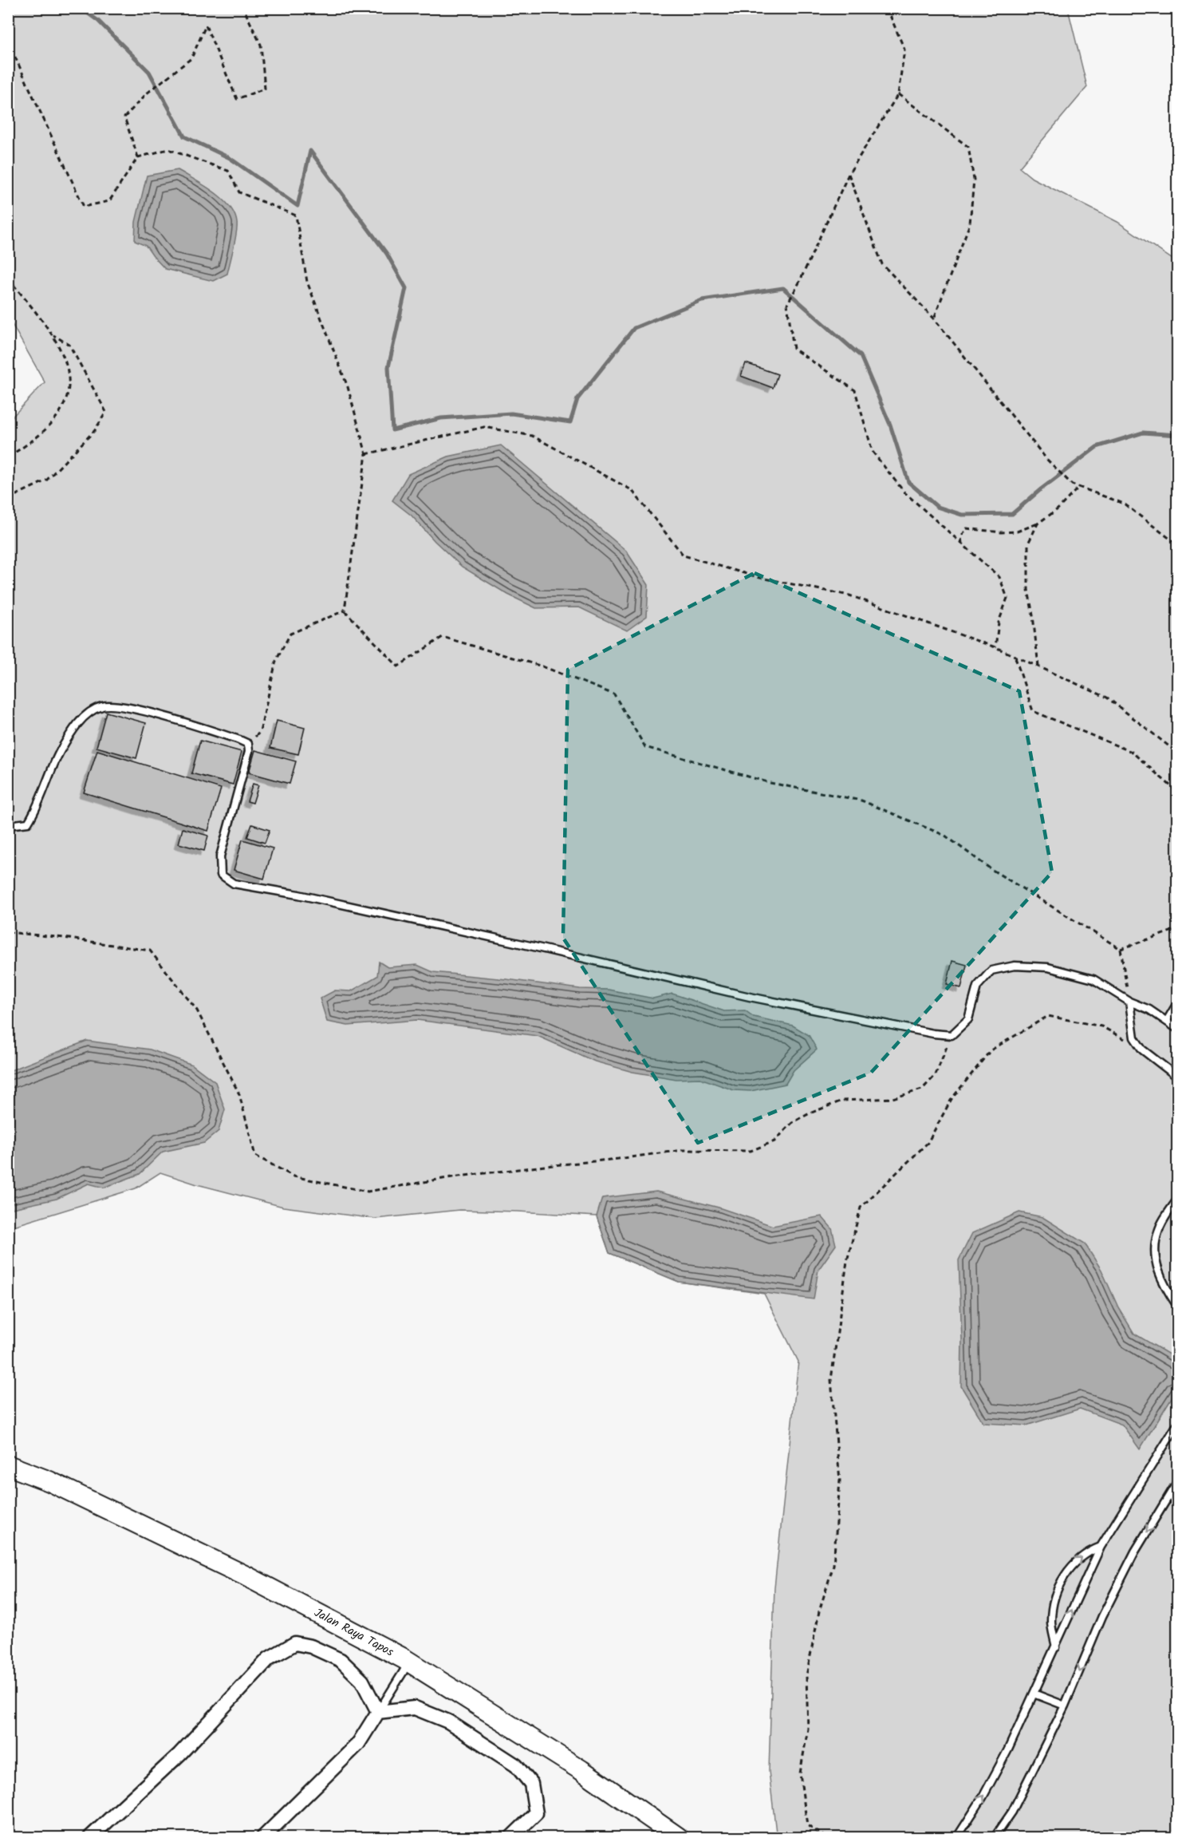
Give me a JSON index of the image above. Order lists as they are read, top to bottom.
{
  "streets": {
    "main road": ["Jalan Raya Tapos"]
  }
}
